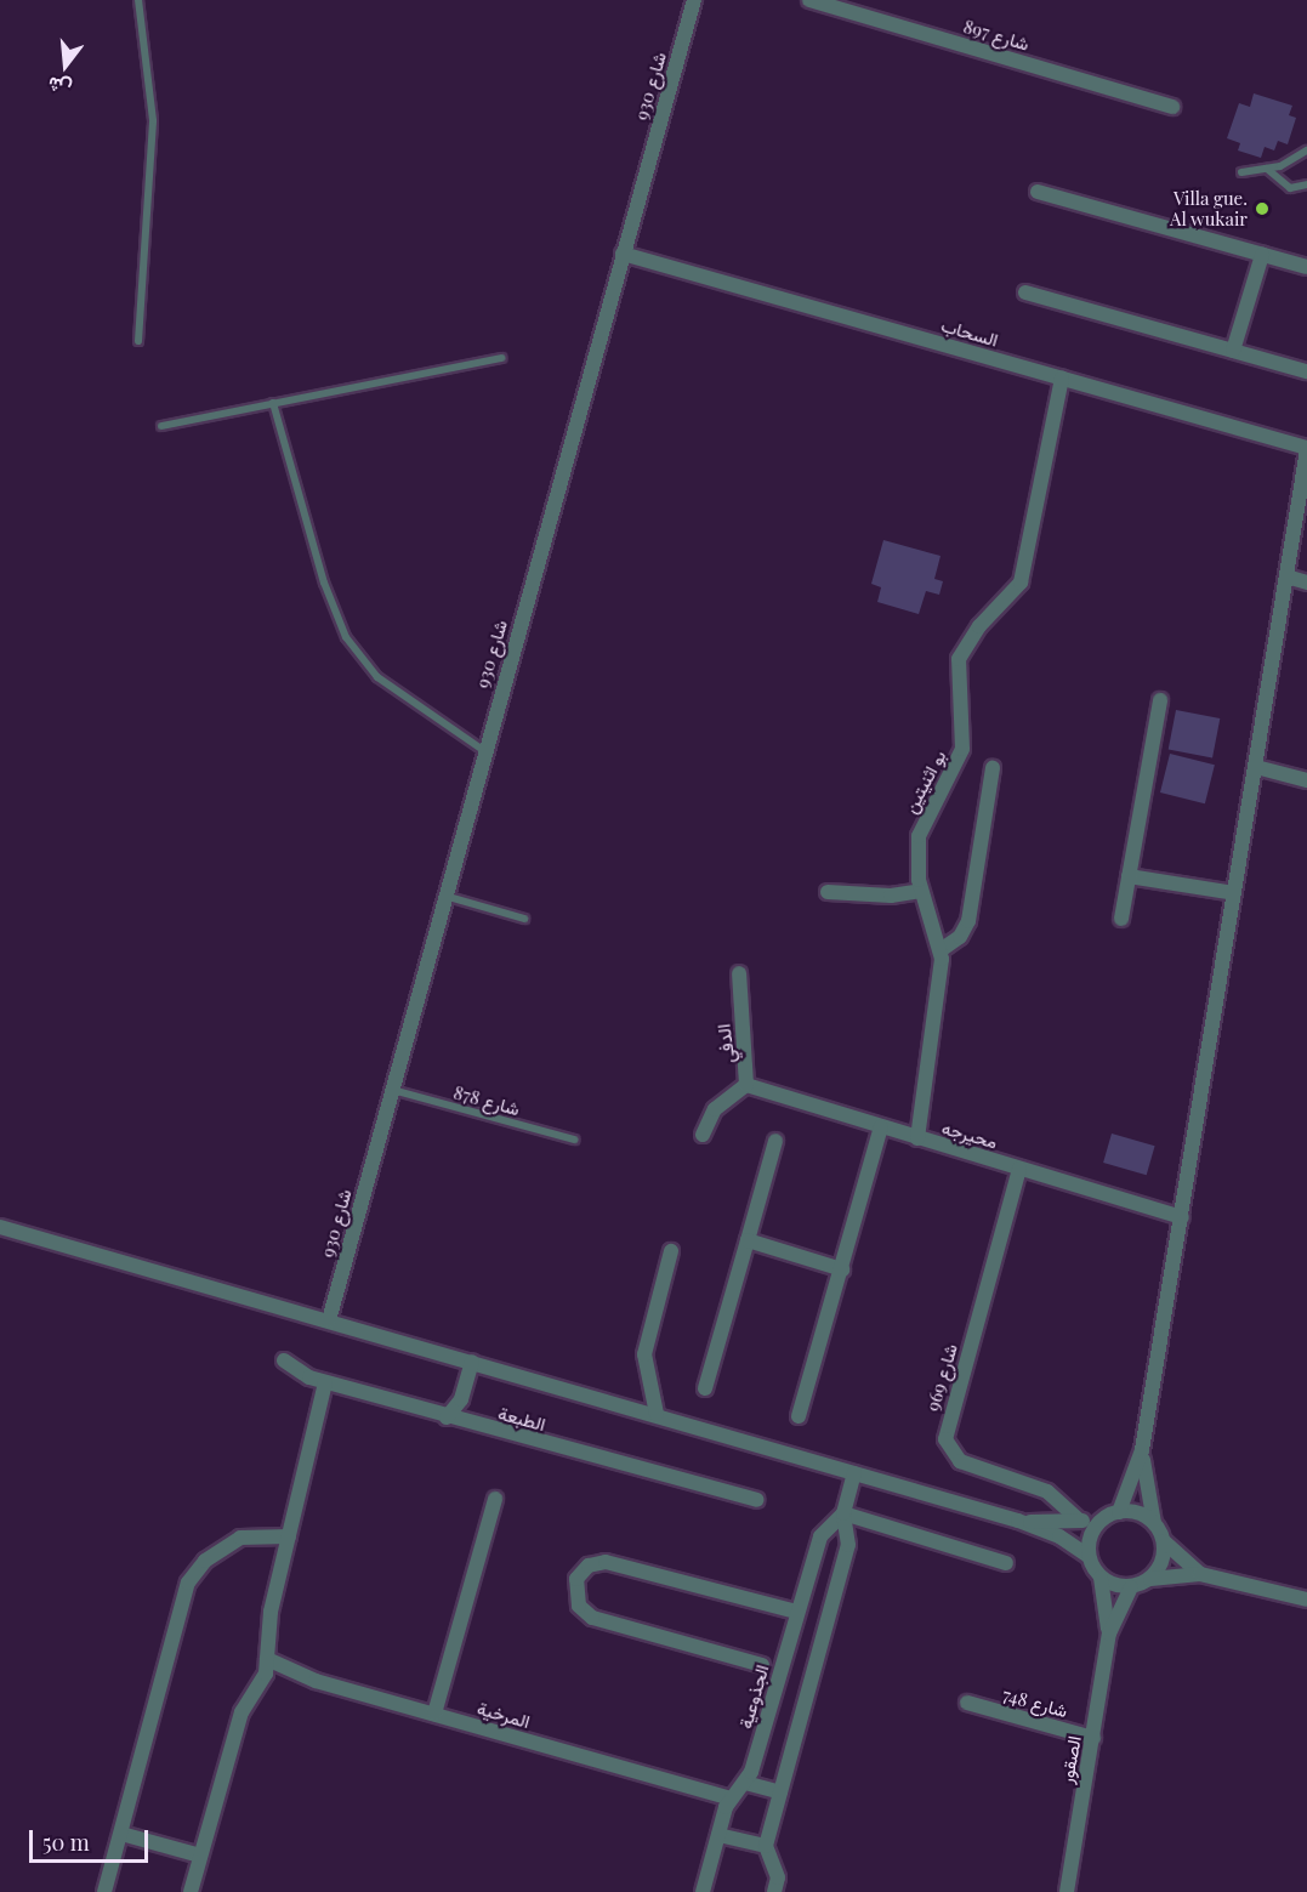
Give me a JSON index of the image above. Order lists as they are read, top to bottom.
{
  "streets": {
    "street": [
      "شارع 897",
      "شارع 930",
      "السحاب",
      "بو اثنيتين",
      "الدفي",
      "محيرجه",
      "شارع 969",
      "الطبعة",
      "الجذوعية",
      "شارع 748",
      "المرخية",
      "الصقور"
    ],
    "lane": ["شارع 878"]
  },
  "crossings": [
    ["شارع 930", "السحاب"],
    ["شارع 930", "شارع 878"],
    ["السحاب", "بو اثنيتين"],
    ["بو اثنيتين", "محيرجه"],
    ["الدفي", "محيرجه"],
    ["محيرجه", "شارع 969"],
    ["الجذوعية", "المرخية"],
    ["شارع 748", "الصقور"]
  ],
  "places": ["Villa gue. Al wukair"],
  "scale_bar": "50 m",
  "north": "bottom"
}
